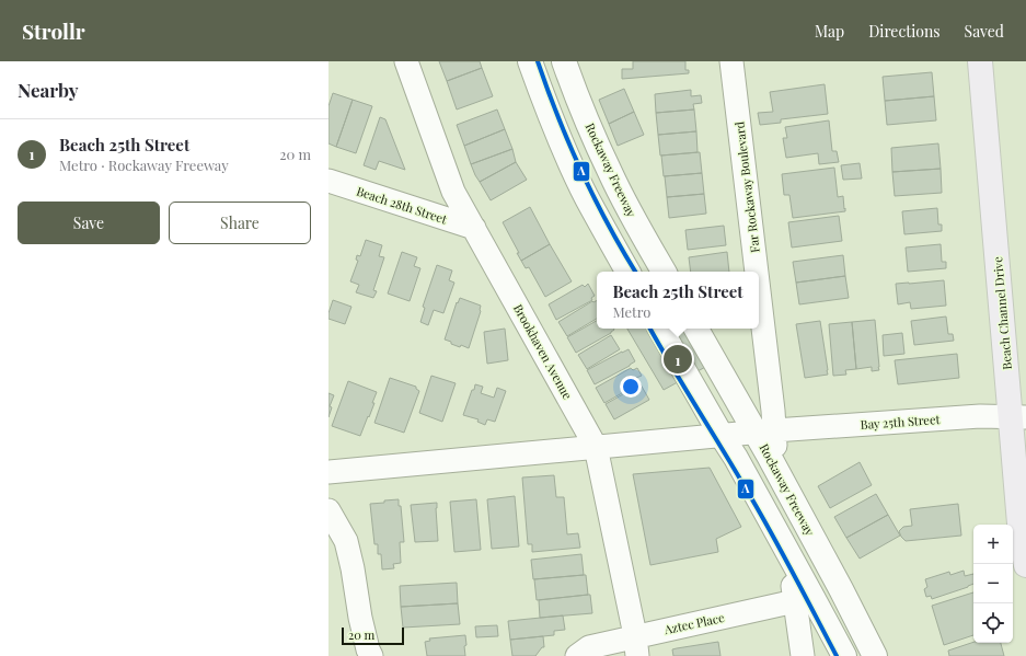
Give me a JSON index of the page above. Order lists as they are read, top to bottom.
{
  "streets": {
    "main road": ["Beach Channel Drive"],
    "street": [
      "Rockaway Freeway",
      "Far Rockaway Boulevard",
      "Beach 28th Street",
      "Brookhaven Avenue",
      "Bay 25th Street",
      "Aztec Place"
    ]
  },
  "crossings": [
    ["Rockaway Freeway", "Far Rockaway Boulevard"],
    ["Rockaway Freeway", "Bay 25th Street"],
    ["Far Rockaway Boulevard", "Bay 25th Street"],
    ["Beach 28th Street", "Brookhaven Avenue"],
    ["Beach Channel Drive", "Bay 25th Street"],
    ["Brookhaven Avenue", "Bay 25th Street"],
    ["Brookhaven Avenue", "Aztec Place"]
  ],
  "lines": ["transit line A"],
  "scale_bar": "20 m",
  "page": {
    "header": "Strollr",
    "nav": ["Map", "Directions", "Saved"],
    "heading": "Nearby",
    "list": [
      {
        "mark": "1",
        "name": "Beach 25th Street",
        "note": "Metro · Rockaway Freeway",
        "value": "20 m"
      }
    ],
    "buttons": ["Save", "Share"],
    "popup": ["Beach 25th Street", "Metro"],
    "pins": "1",
    "map_buttons": ["+", "−"],
    "scale": "20 m"
  }
}
